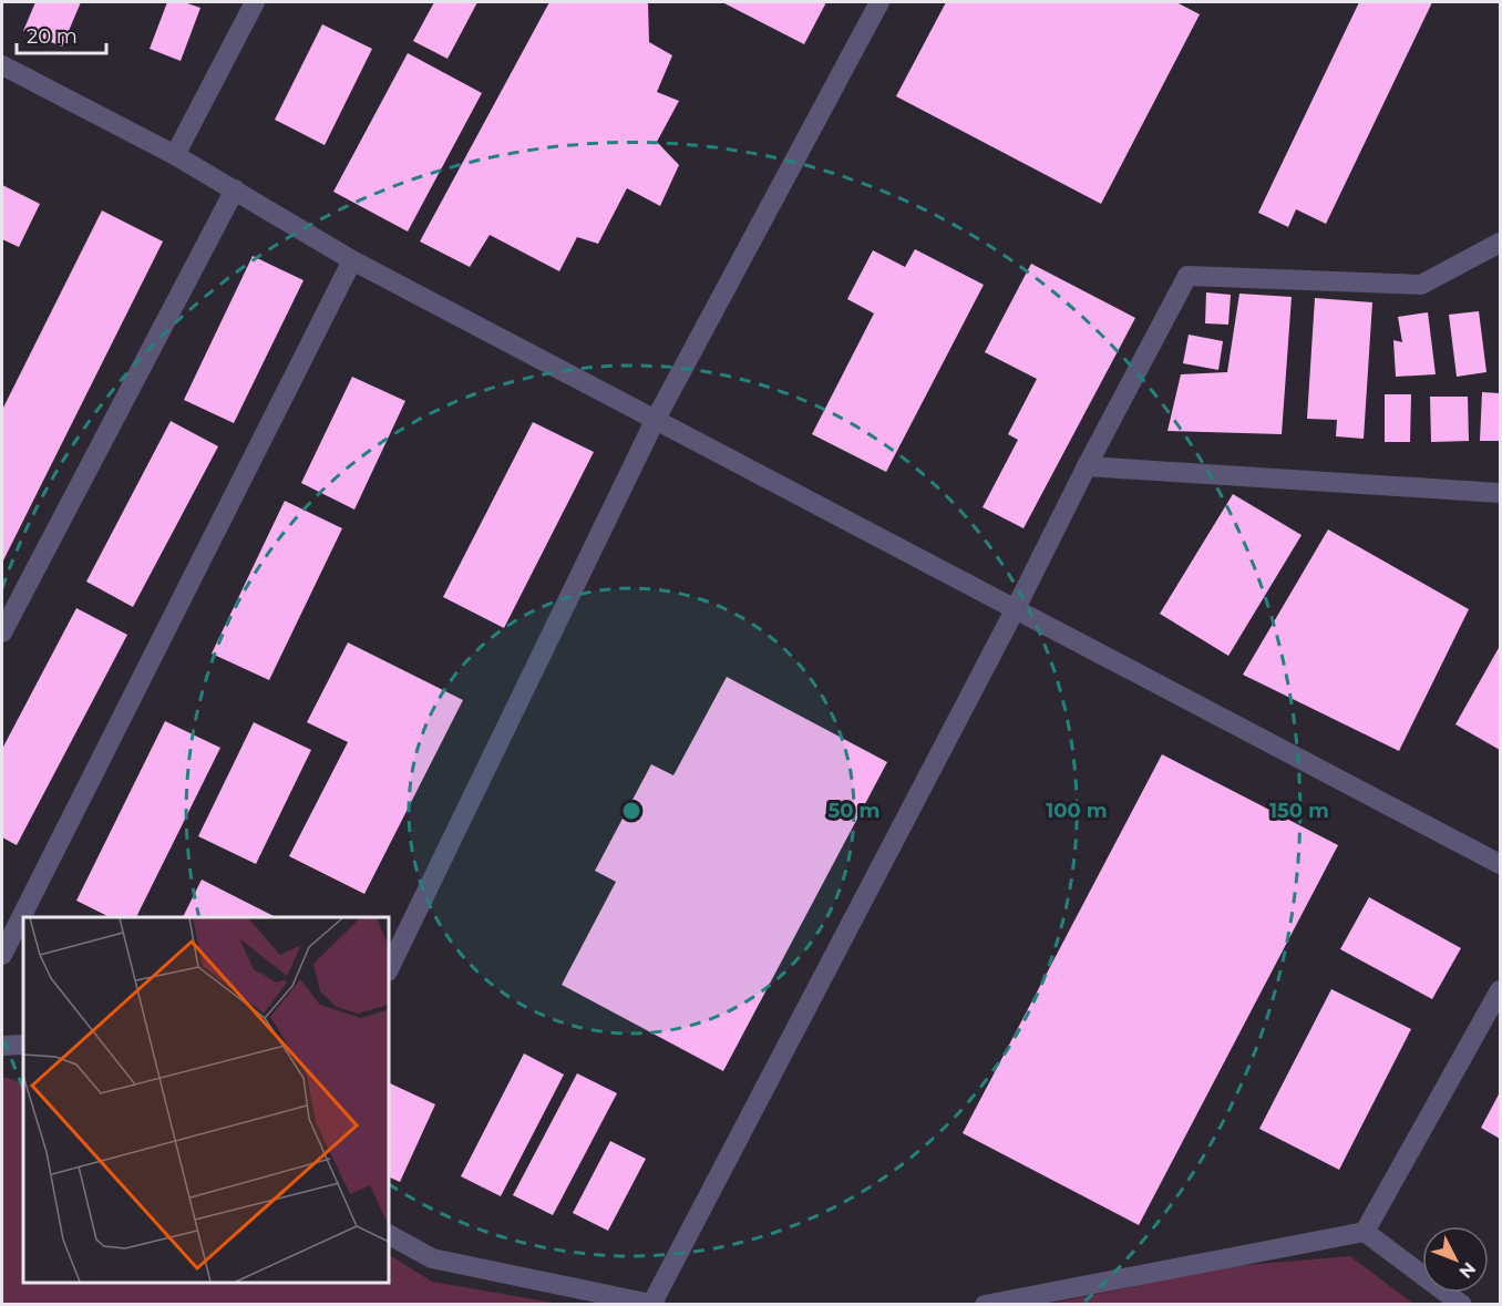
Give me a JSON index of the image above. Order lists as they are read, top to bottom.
{
  "scale_bar": "20 m",
  "north": "bottom right",
  "rings": ["50 m", "100 m", "150 m"]
}
